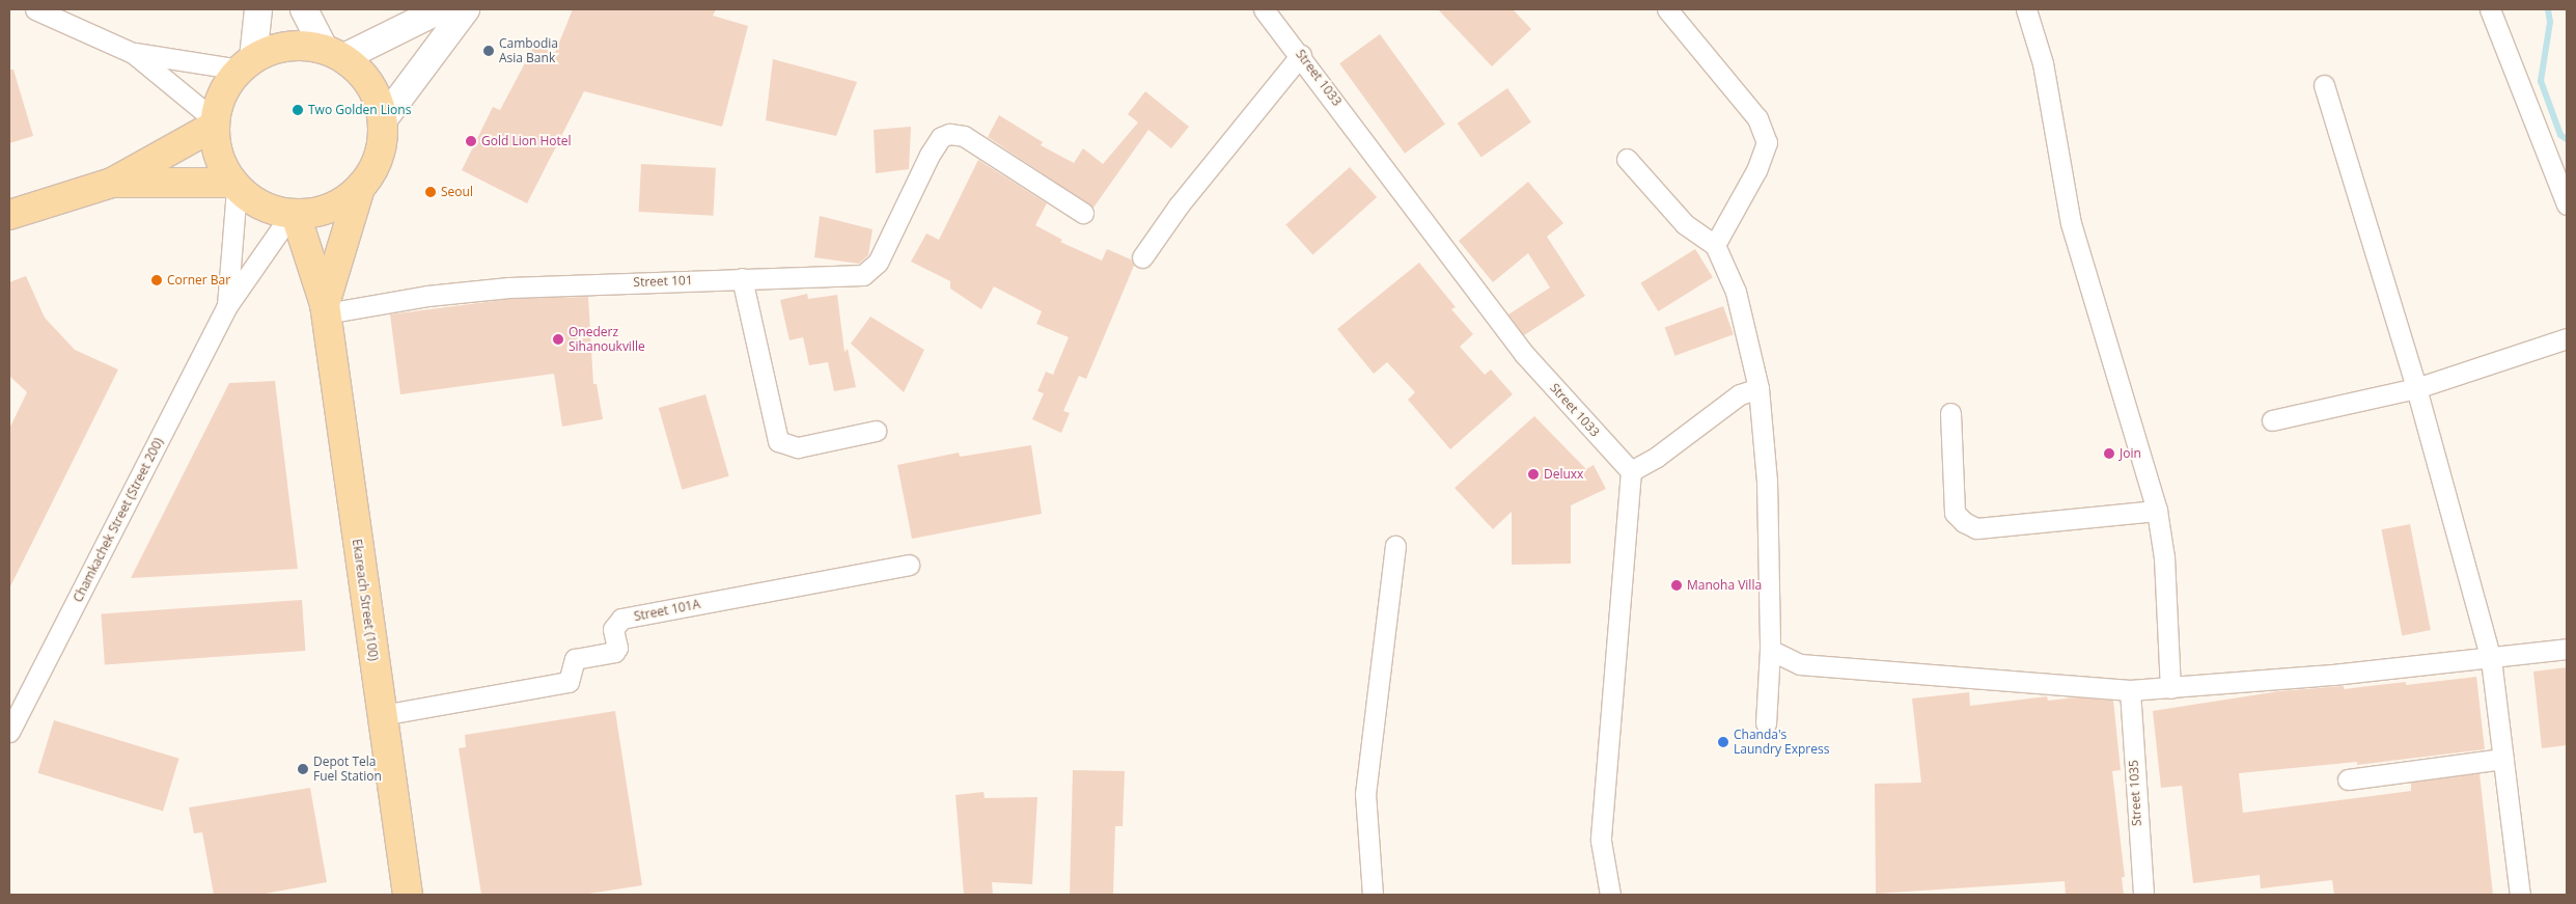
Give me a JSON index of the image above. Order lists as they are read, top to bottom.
{
  "streets": {
    "main road": ["Ekareach Street (100)"],
    "street": [
      "Street 1033",
      "Street 101",
      "Chamkachek Street (Street 200)",
      "Street 101A",
      "Street 1035"
    ]
  },
  "crossings": [
    ["Street 101", "Ekareach Street (100)"],
    ["Ekareach Street (100)", "Street 101A"]
  ],
  "places": [
    "Cambodia Asia Bank",
    "Two Golden Lions",
    "Gold Lion Hotel",
    "Seoul",
    "Corner Bar",
    "Onederz Sihanoukville",
    "Join",
    "Deluxx",
    "Manoha Villa",
    "Chanda's Laundry Express",
    "Depot Tela Fuel Station"
  ]
}
